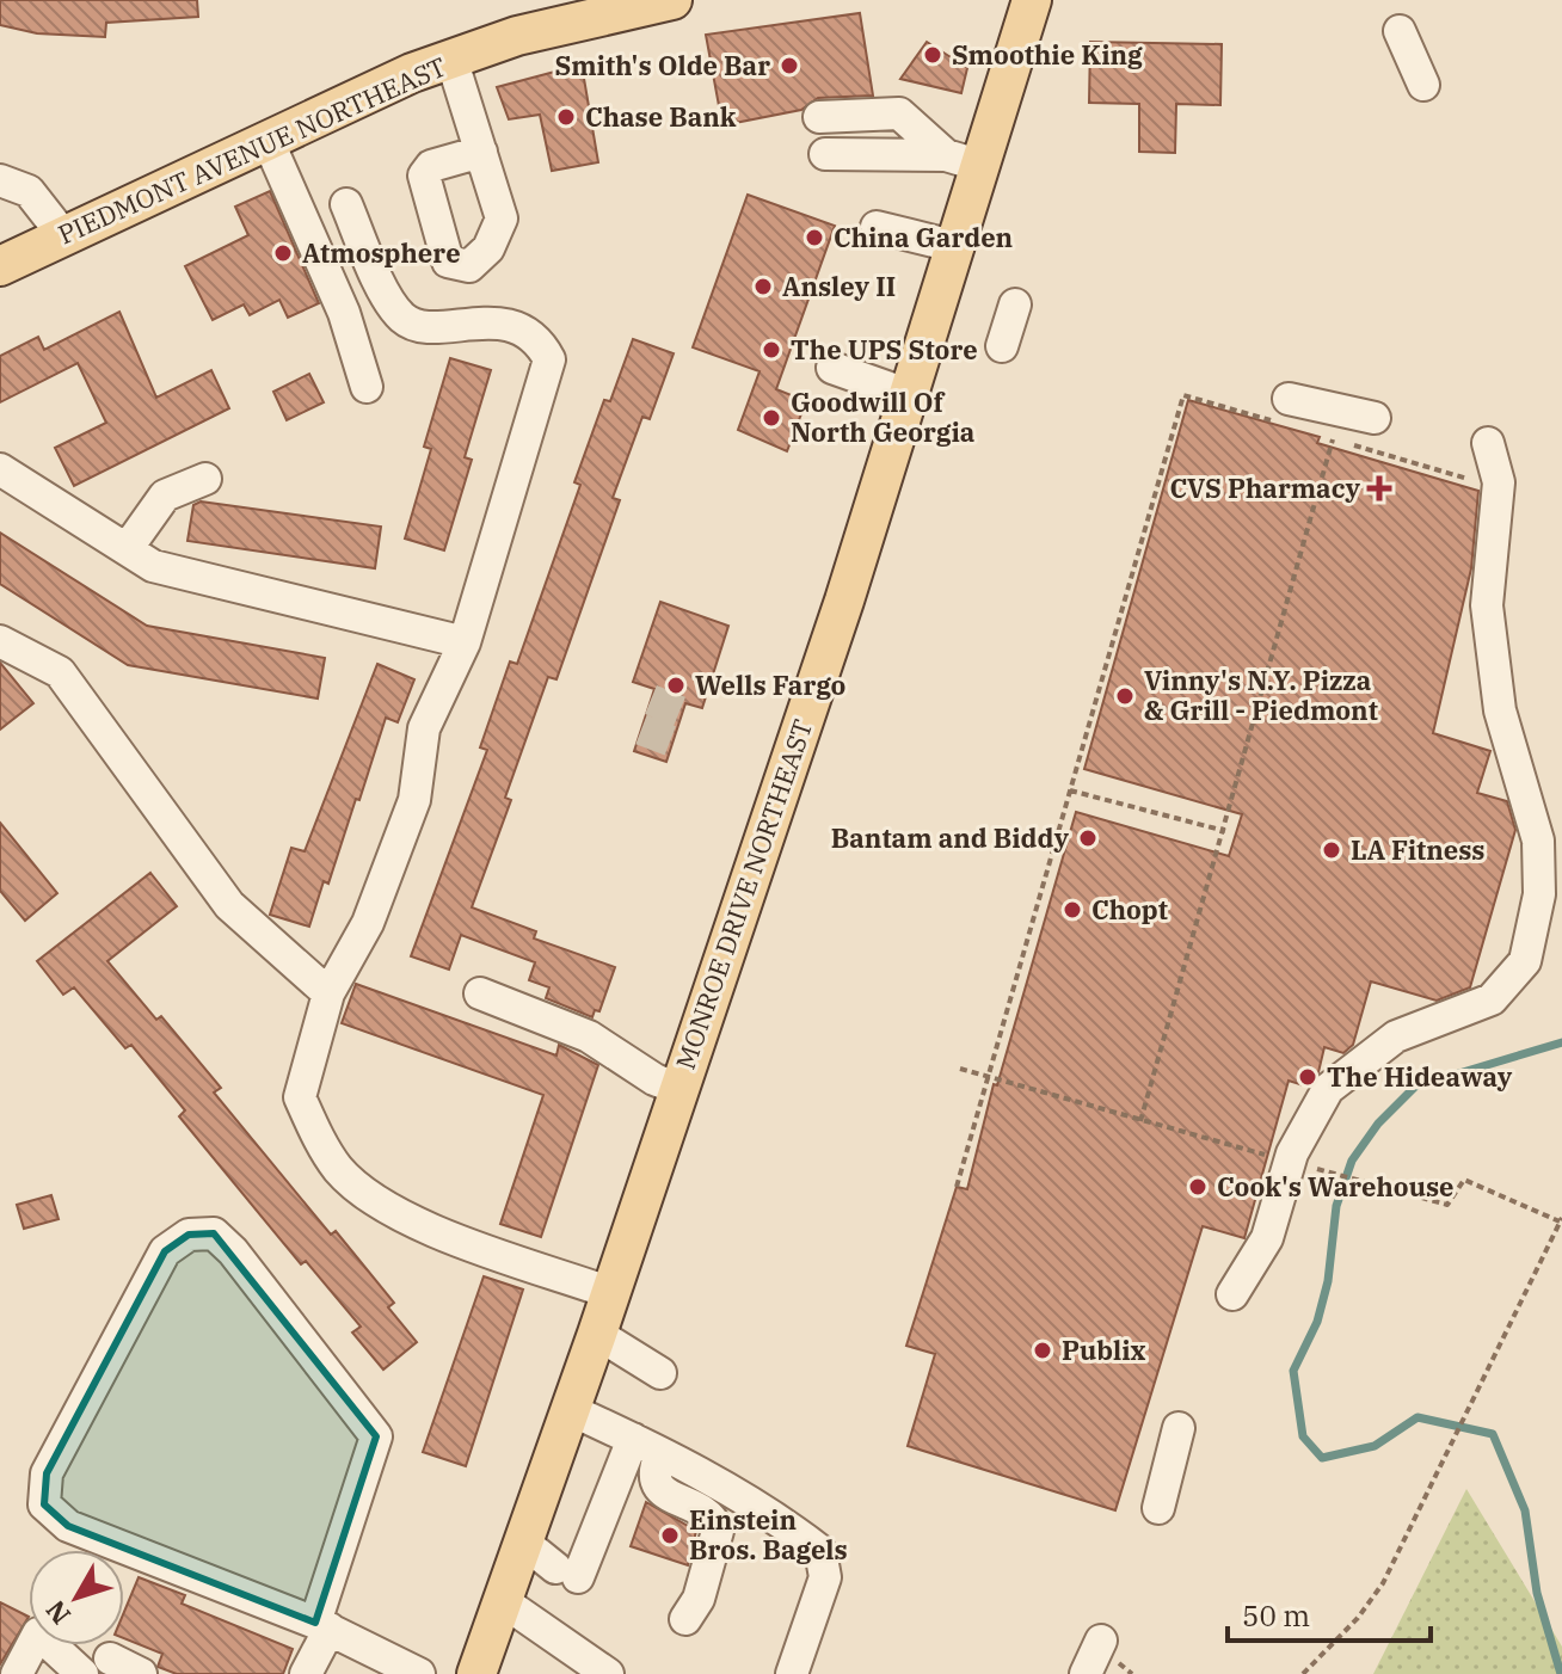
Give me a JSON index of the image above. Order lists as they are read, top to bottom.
{
  "streets": {
    "main road": ["PIEDMONT AVENUE NORTHEAST", "MONROE DRIVE NORTHEAST"]
  },
  "places": {
    "other": [
      "Smoothie King",
      "Smith's Olde Bar",
      "Chase Bank",
      "China Garden",
      "Atmosphere",
      "Ansley II",
      "The UPS Store",
      "Goodwill Of North Georgia",
      "Wells Fargo",
      "Vinny's N.Y. Pizza & Grill - Piedmont",
      "Bantam and Biddy",
      "LA Fitness",
      "Chopt",
      "The Hideaway",
      "Cook's Warehouse",
      "Publix",
      "Einstein Bros. Bagels"
    ],
    "health": ["CVS Pharmacy"]
  },
  "scale_bar": "50 m",
  "north": "bottom left"
}
